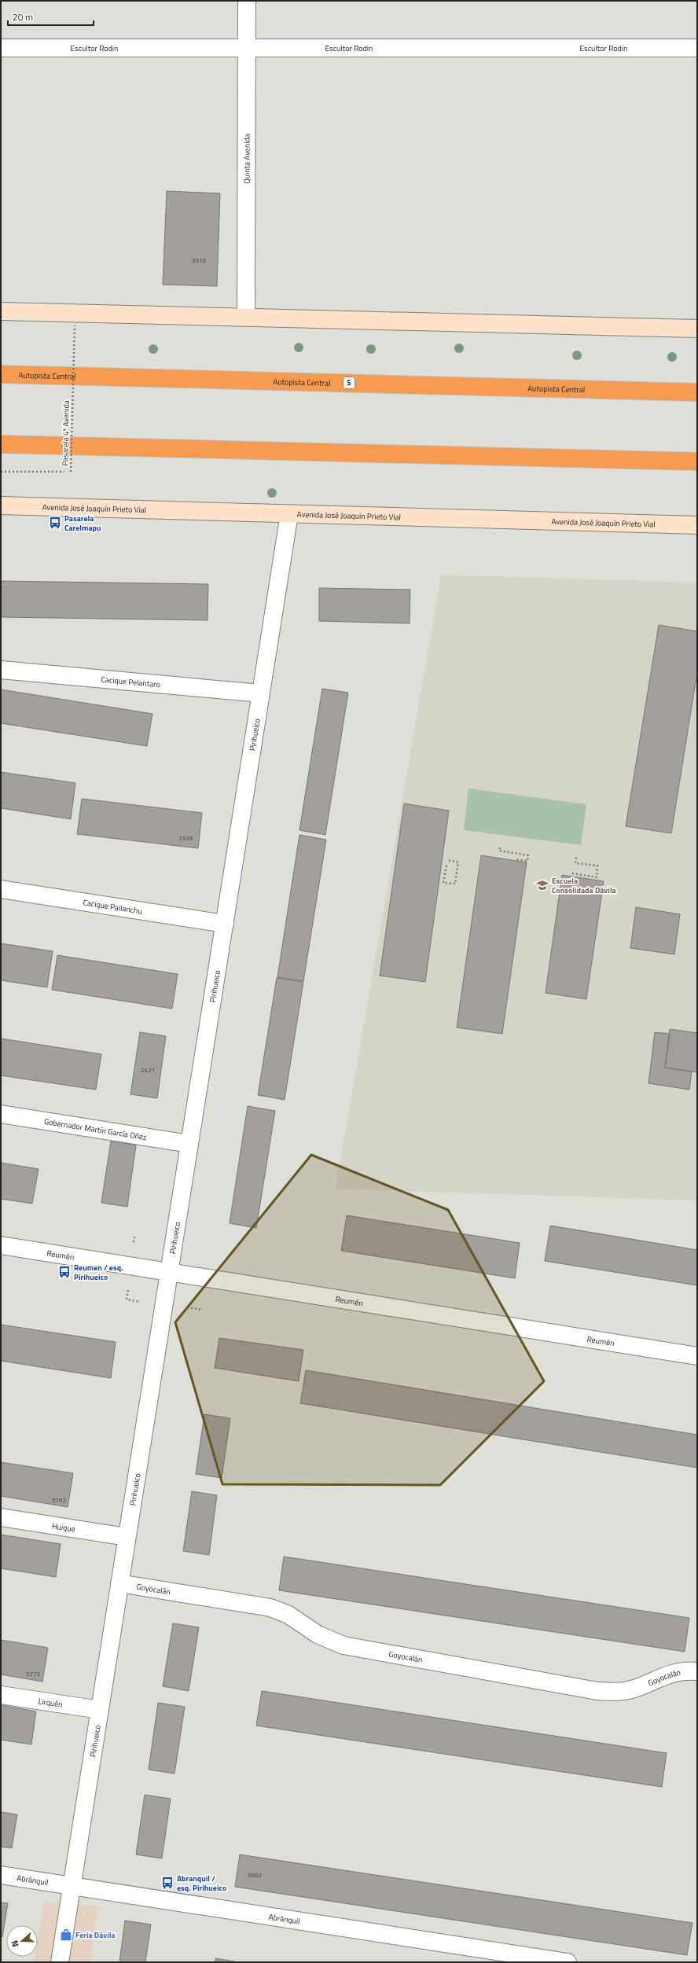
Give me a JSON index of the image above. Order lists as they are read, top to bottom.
{
  "streets": {
    "highway": ["Autopista Central", "5"],
    "main road": ["Avenida José Joaquín Prieto Vial"],
    "street": [
      "Escultor Rodin",
      "Quinta Avenida",
      "Cacique Pelantaro",
      "Pirihueico",
      "Cacique Pailanchu",
      "Gobernador Martín García Oñez",
      "Reumén",
      "Huique",
      "Goyocalán",
      "Lirquén",
      "Abránquil"
    ],
    "path": ["Pasarela 4ª Avenida"]
  },
  "crossings": [
    ["Escultor Rodin", "Quinta Avenida"],
    ["Avenida José Joaquín Prieto Vial", "Pirihueico"],
    ["Cacique Pelantaro", "Pirihueico"],
    ["Pirihueico", "Cacique Pailanchu"],
    ["Pirihueico", "Gobernador Martín García Oñez"],
    ["Pirihueico", "Reumén"],
    ["Pirihueico", "Huique"],
    ["Pirihueico", "Goyocalán"],
    ["Pirihueico", "Lirquén"],
    ["Pirihueico", "Abránquil"]
  ],
  "places": {
    "bus stop": ["Pasarela Carelmapu", "Reumen / esq. Pirihueico", "Abranquil / esq. Pirihueico"],
    "school or university": ["Escuela Consolidada Dávila"],
    "shop": ["Feria Dávila"]
  },
  "house_numbers": [
    "5916",
    "2339",
    "2421",
    "5762",
    "5772",
    "5802"
  ],
  "scale_bar": "20 m",
  "north": "left"
}
